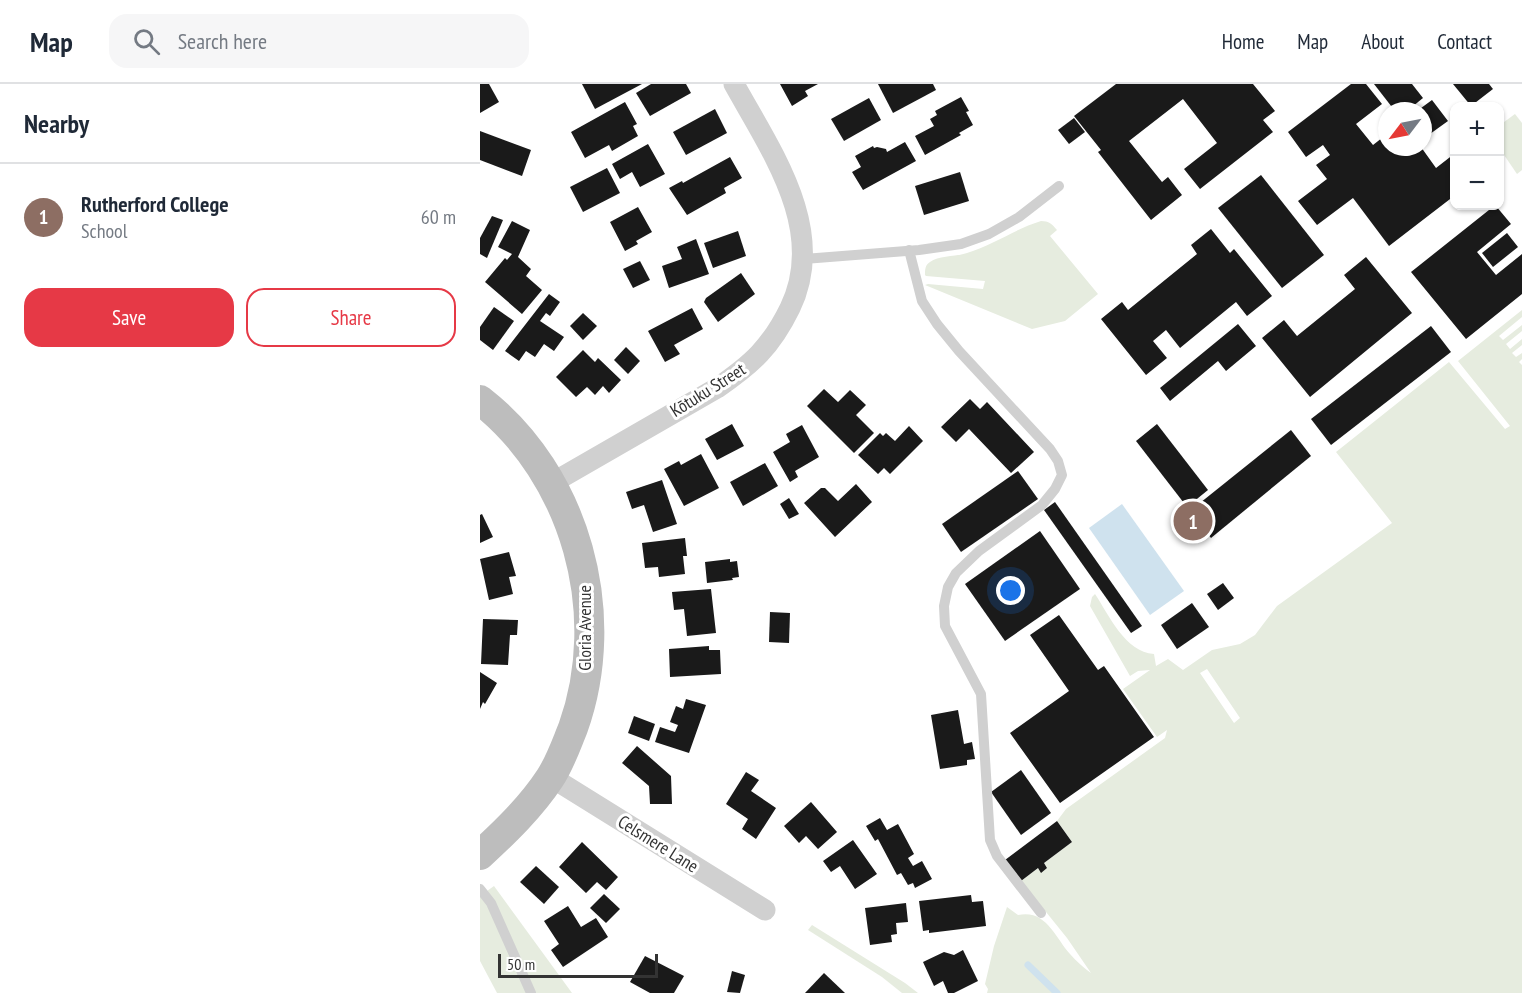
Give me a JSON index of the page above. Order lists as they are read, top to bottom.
{
  "streets": {
    "street": ["Kōtuku Street", "Gloria Avenue", "Celsmere Lane"]
  },
  "crossings": [
    ["Kōtuku Street", "Gloria Avenue"],
    ["Gloria Avenue", "Celsmere Lane"]
  ],
  "scale_bar": "50 m",
  "north": "bottom left",
  "page": {
    "header": "Map",
    "search": "Search here",
    "nav": [
      "Home",
      "Map",
      "About",
      "Contact"
    ],
    "heading": "Nearby",
    "map_buttons": ["+", "−"],
    "list": [
      {
        "mark": "1",
        "name": "Rutherford College",
        "note": "School",
        "value": "60 m"
      }
    ],
    "buttons": ["Save", "Share"],
    "pins": "1",
    "scale": "50 m"
  }
}
